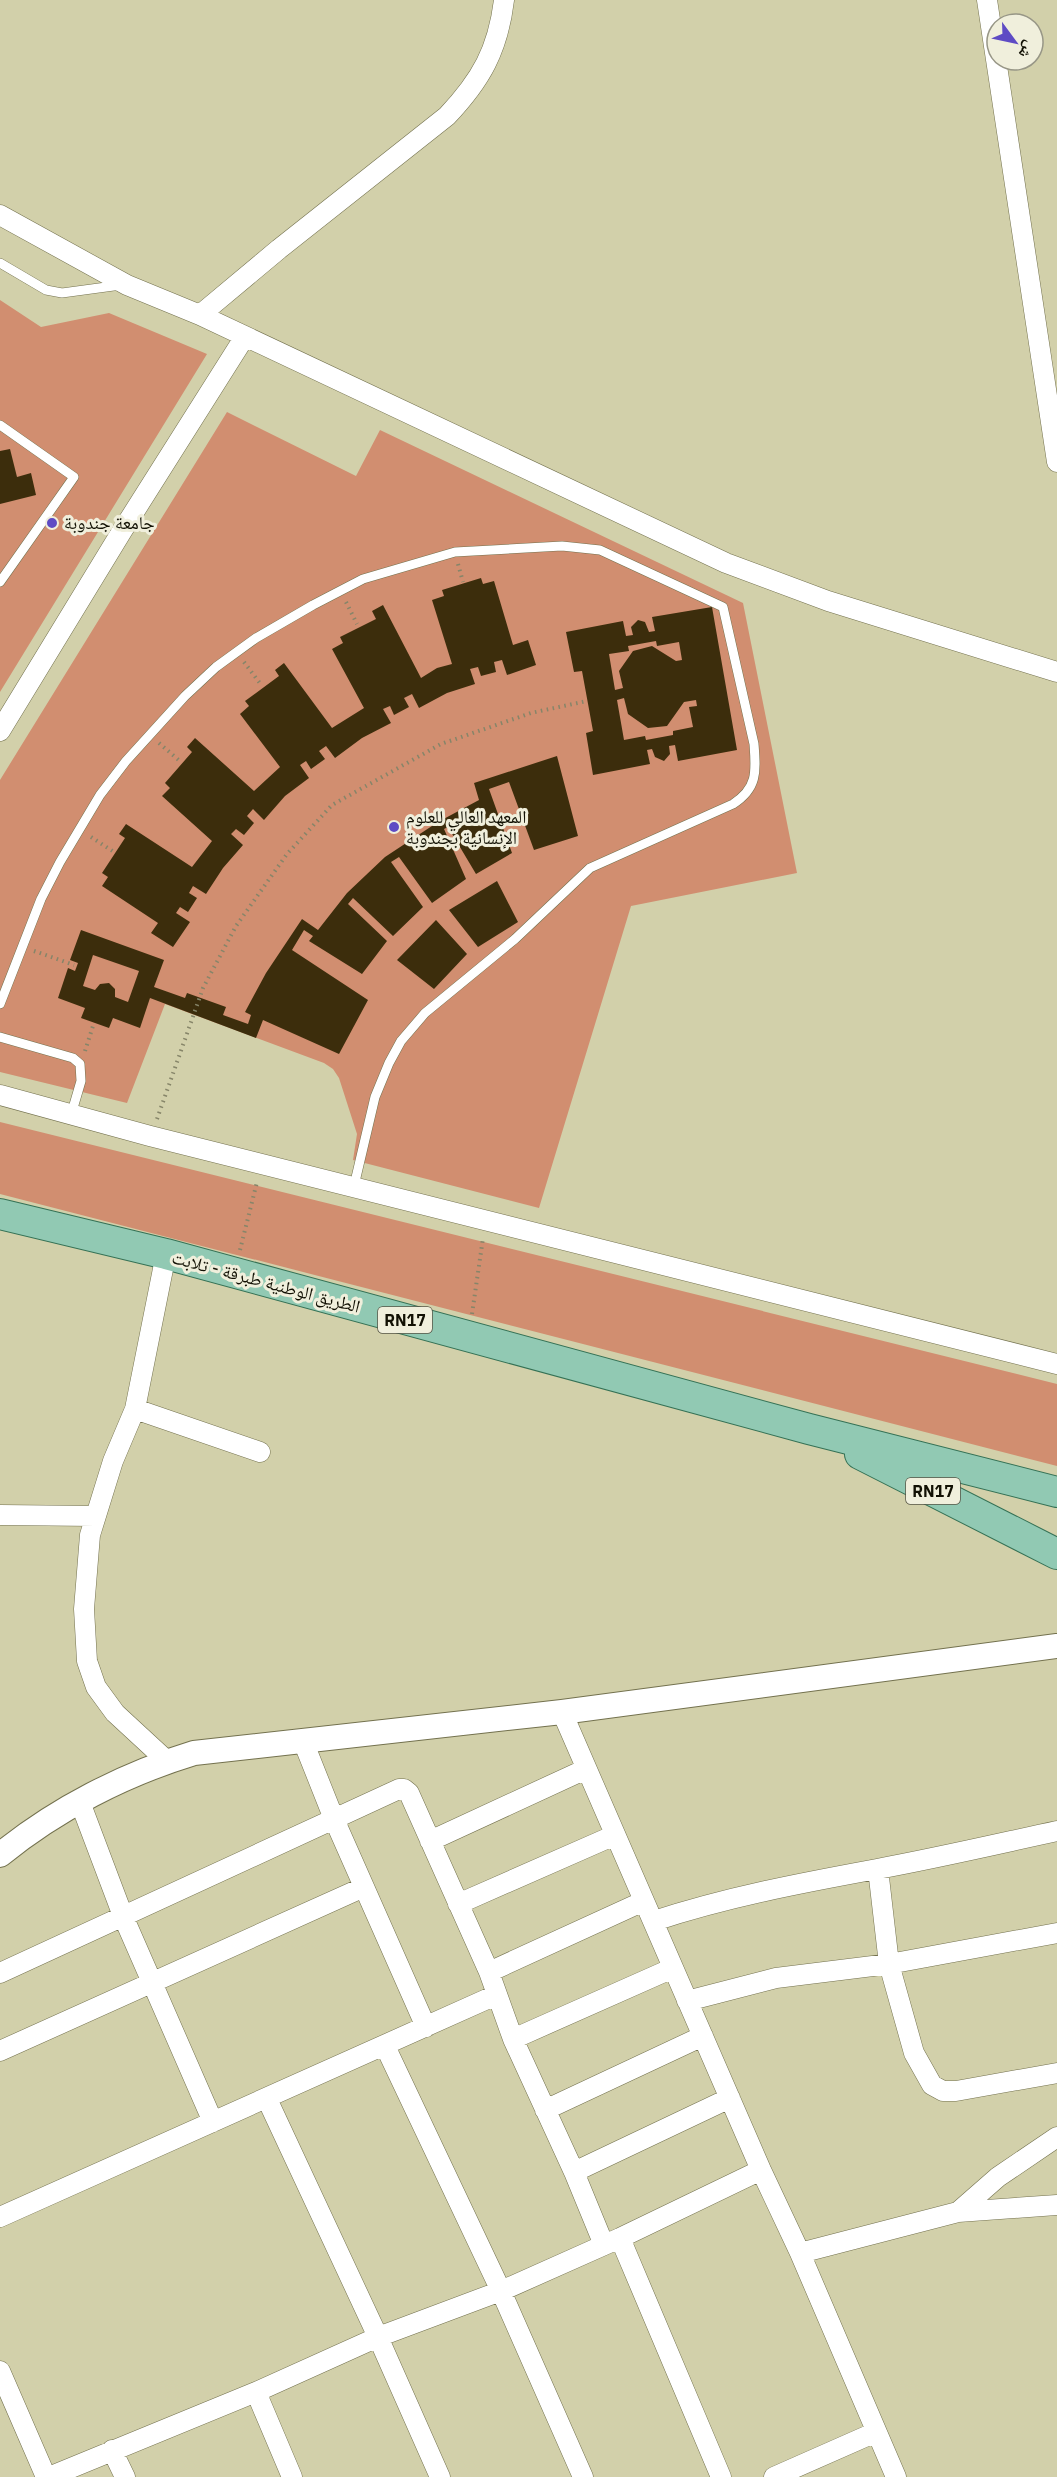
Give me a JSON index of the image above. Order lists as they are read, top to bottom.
{
  "streets": {
    "main road": ["الطريق الوطنية طبرقة - تلابت", "RN17"]
  },
  "places": ["جامعة جندوبة", "المعهد العالي للعلوم الإنسانية بجندوبة"],
  "north": "bottom right"
}
